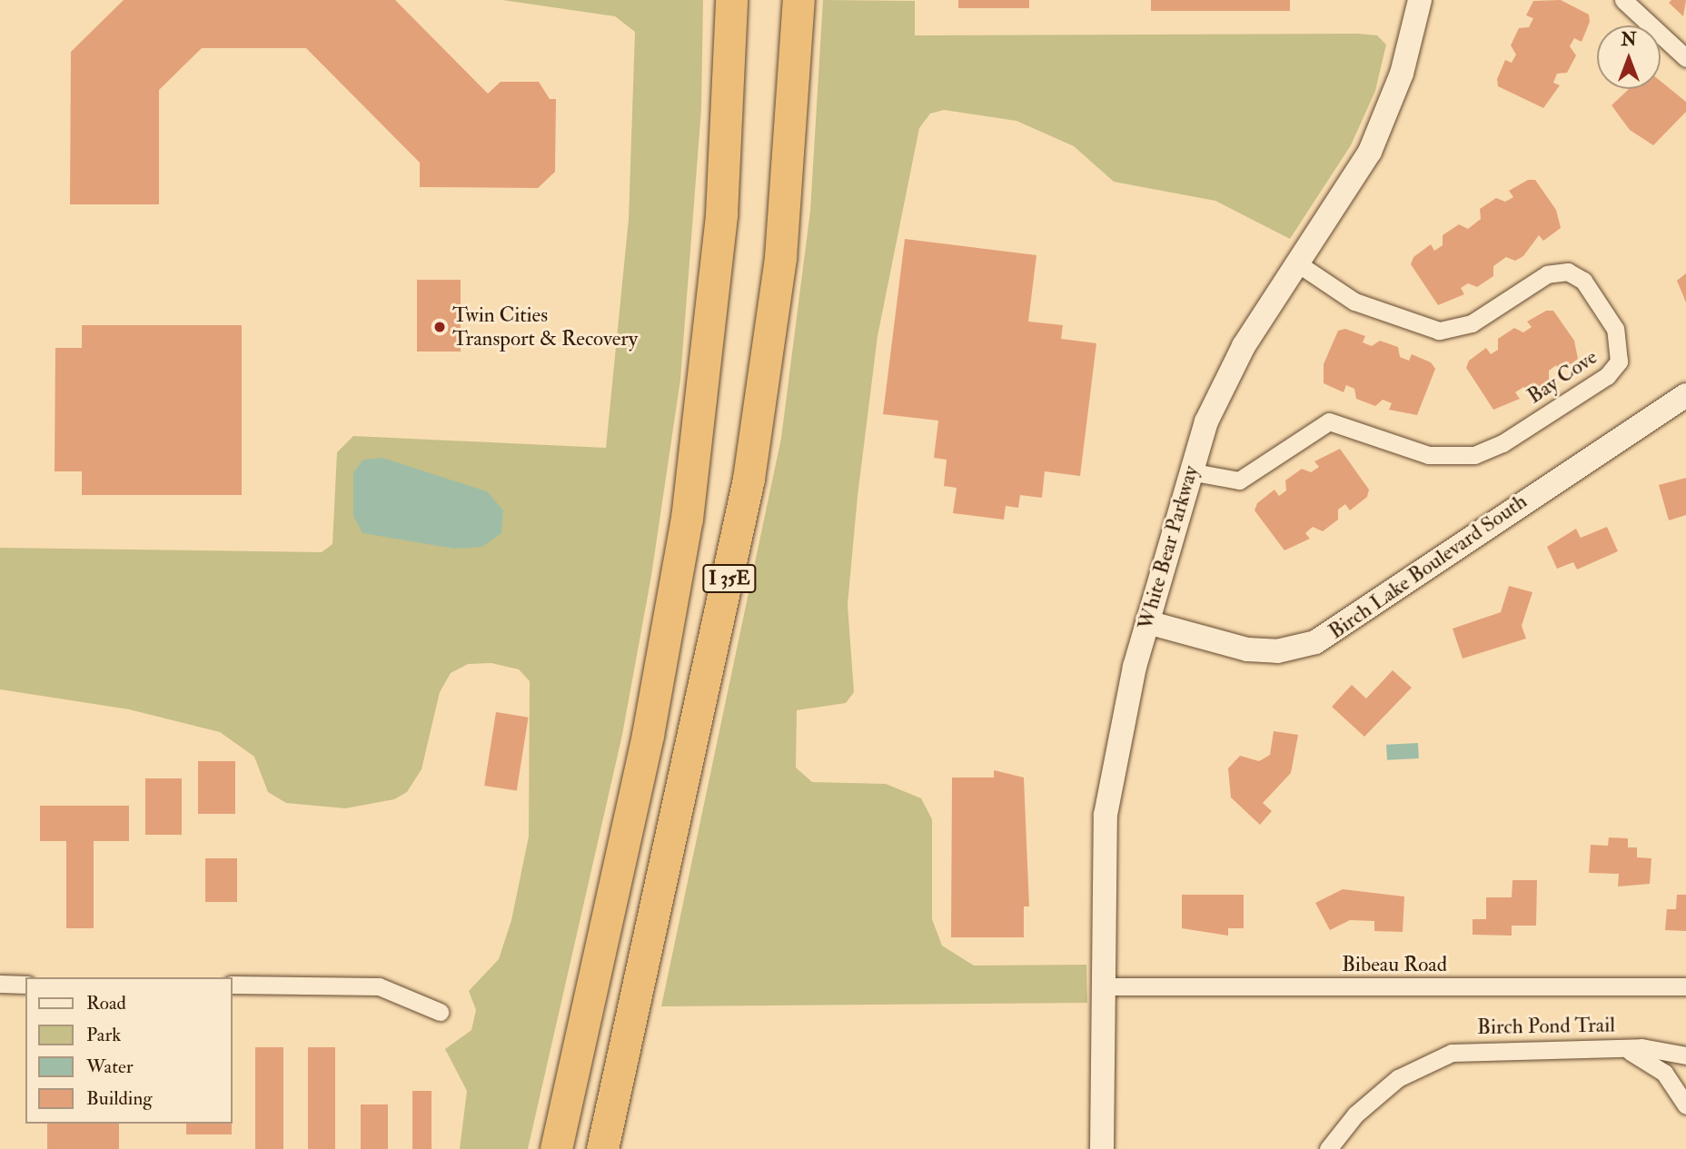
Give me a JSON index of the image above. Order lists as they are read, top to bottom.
{
  "streets": {
    "highway": ["I 35E"],
    "street": [
      "Bay Cove",
      "White Bear Parkway",
      "Birch Lake Boulevard South",
      "Bibeau Road",
      "Birch Pond Trail"
    ]
  },
  "crossings": [
    ["Bay Cove", "White Bear Parkway"],
    ["White Bear Parkway", "Birch Lake Boulevard South"],
    ["White Bear Parkway", "Bibeau Road"]
  ],
  "places": ["Twin Cities Transport & Recovery"],
  "legend": [
    "Road",
    "Park",
    "Water",
    "Building"
  ],
  "north": "top"
}
